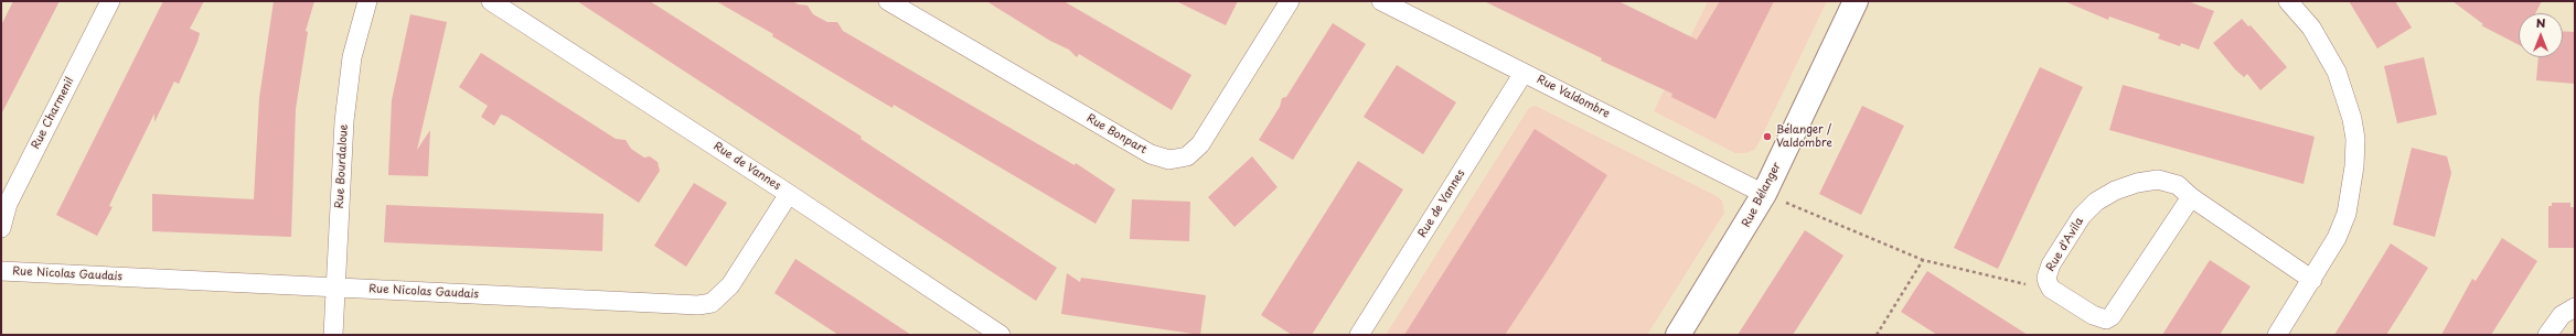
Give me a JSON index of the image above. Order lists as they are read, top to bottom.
{
  "streets": {
    "street": [
      "Rue Valdombre",
      "Rue Charmenil",
      "Rue Bonpart",
      "Rue Bourdaloue",
      "Rue de Vannes",
      "Rue Bélanger",
      "Rue d'Avila",
      "Rue Nicolas Gaudais"
    ]
  },
  "crossings": [
    ["Rue Valdombre", "Rue de Vannes"],
    ["Rue Valdombre", "Rue Bélanger"],
    ["Rue Bourdaloue", "Rue Nicolas Gaudais"],
    ["Rue de Vannes", "Rue Nicolas Gaudais"]
  ],
  "places": ["Bélanger / Valdombre"],
  "north": "top"
}
